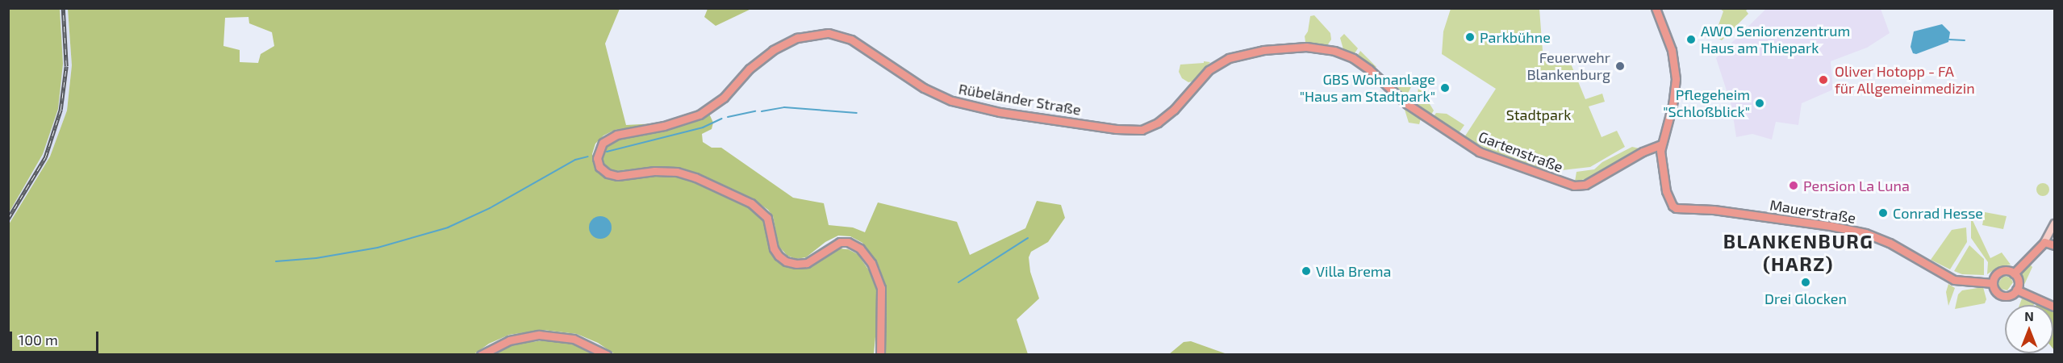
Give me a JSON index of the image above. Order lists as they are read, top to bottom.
{
  "streets": {
    "main road": ["Rübeländer Straße", "Gartenstraße", "Mauerstraße"]
  },
  "crossings": [
    ["Rübeländer Straße", "Gartenstraße"],
    ["Gartenstraße", "Mauerstraße"]
  ],
  "districts": ["BLANKENBURG (HARZ)"],
  "parks": ["Stadtpark"],
  "places": [
    "Parkbühne",
    "AWO Seniorenzentrum Haus am Thiepark",
    "Feuerwehr Blankenburg",
    "Oliver Hotopp - FA für Allgemeinmedizin",
    "GBS Wohnanlage \"Haus am Stadtpark\"",
    "Pflegeheim \"Schloßblick\"",
    "Pension La Luna",
    "Conrad Hesse",
    "Villa Brema",
    "Drei Glocken"
  ],
  "scale_bar": "100 m",
  "north": "top"
}
